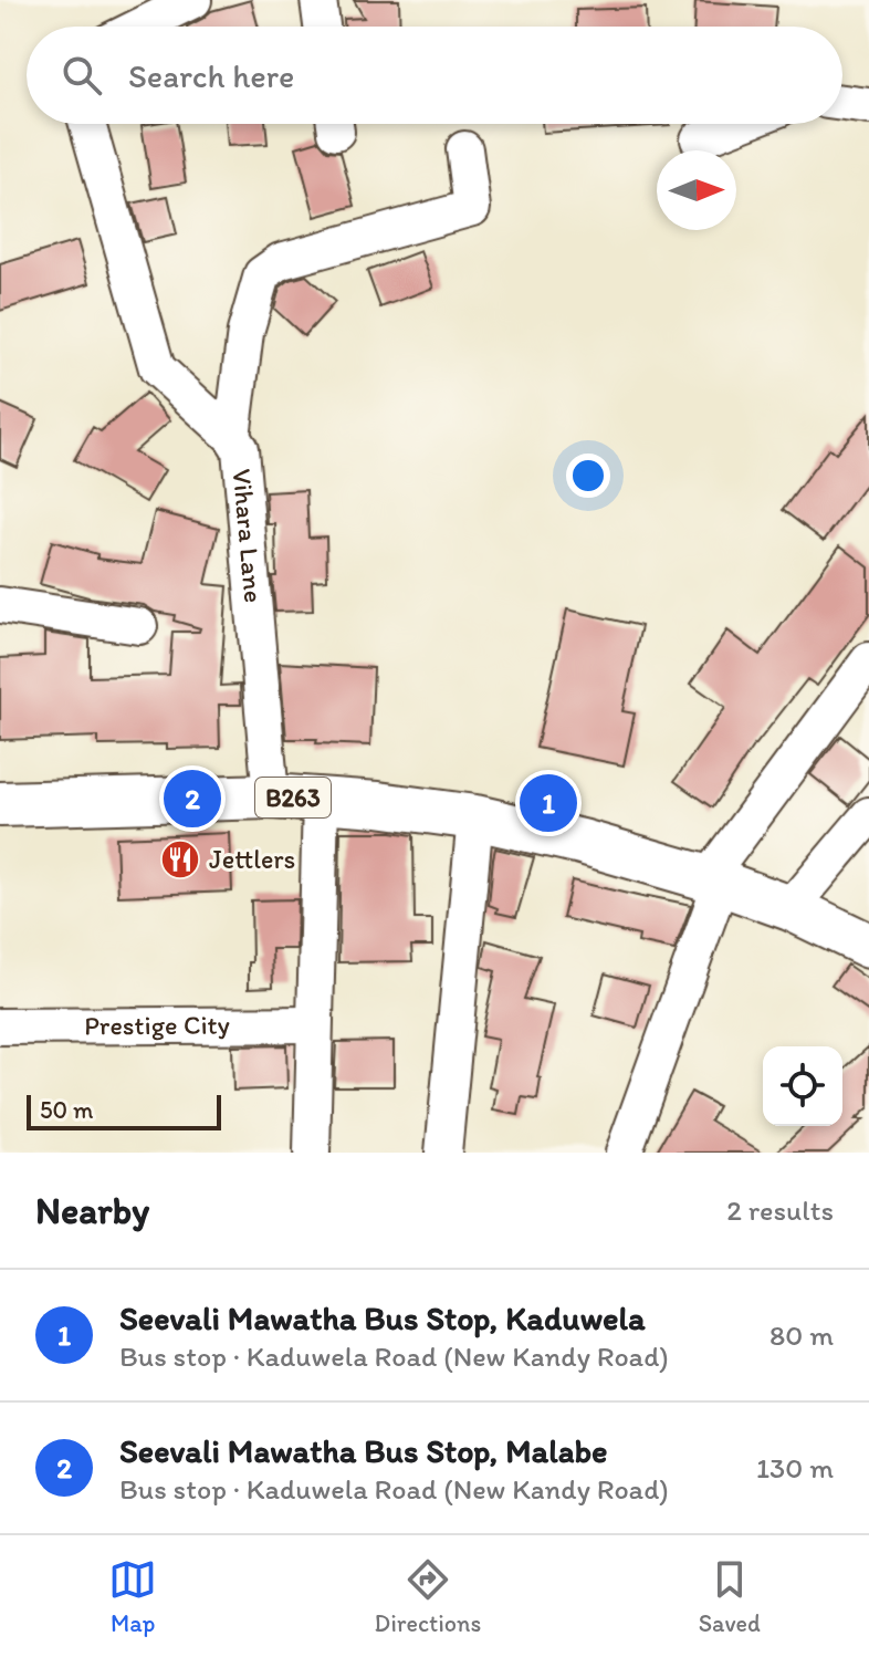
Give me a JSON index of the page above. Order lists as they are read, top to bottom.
{
  "streets": {
    "main road": ["B263"],
    "street": ["Vihara Lane", "Prestige City"]
  },
  "crossings": [
    ["Vihara Lane", "B263"]
  ],
  "places": {
    "restaurant": ["Jettlers"]
  },
  "scale_bar": "50 m",
  "north": "right",
  "page": {
    "search": "Search here",
    "pins": ["2", "1"],
    "scale": "50 m",
    "heading": ["Nearby", "2 results"],
    "list": [
      {
        "mark": "1",
        "name": "Seevali Mawatha Bus Stop, Kaduwela",
        "note": "Bus stop · Kaduwela Road (New Kandy Road)",
        "value": "80 m"
      },
      {
        "mark": "2",
        "name": "Seevali Mawatha Bus Stop, Malabe",
        "note": "Bus stop · Kaduwela Road (New Kandy Road)",
        "value": "130 m"
      }
    ],
    "nav": ["Map", "Directions", "Saved"]
  }
}
